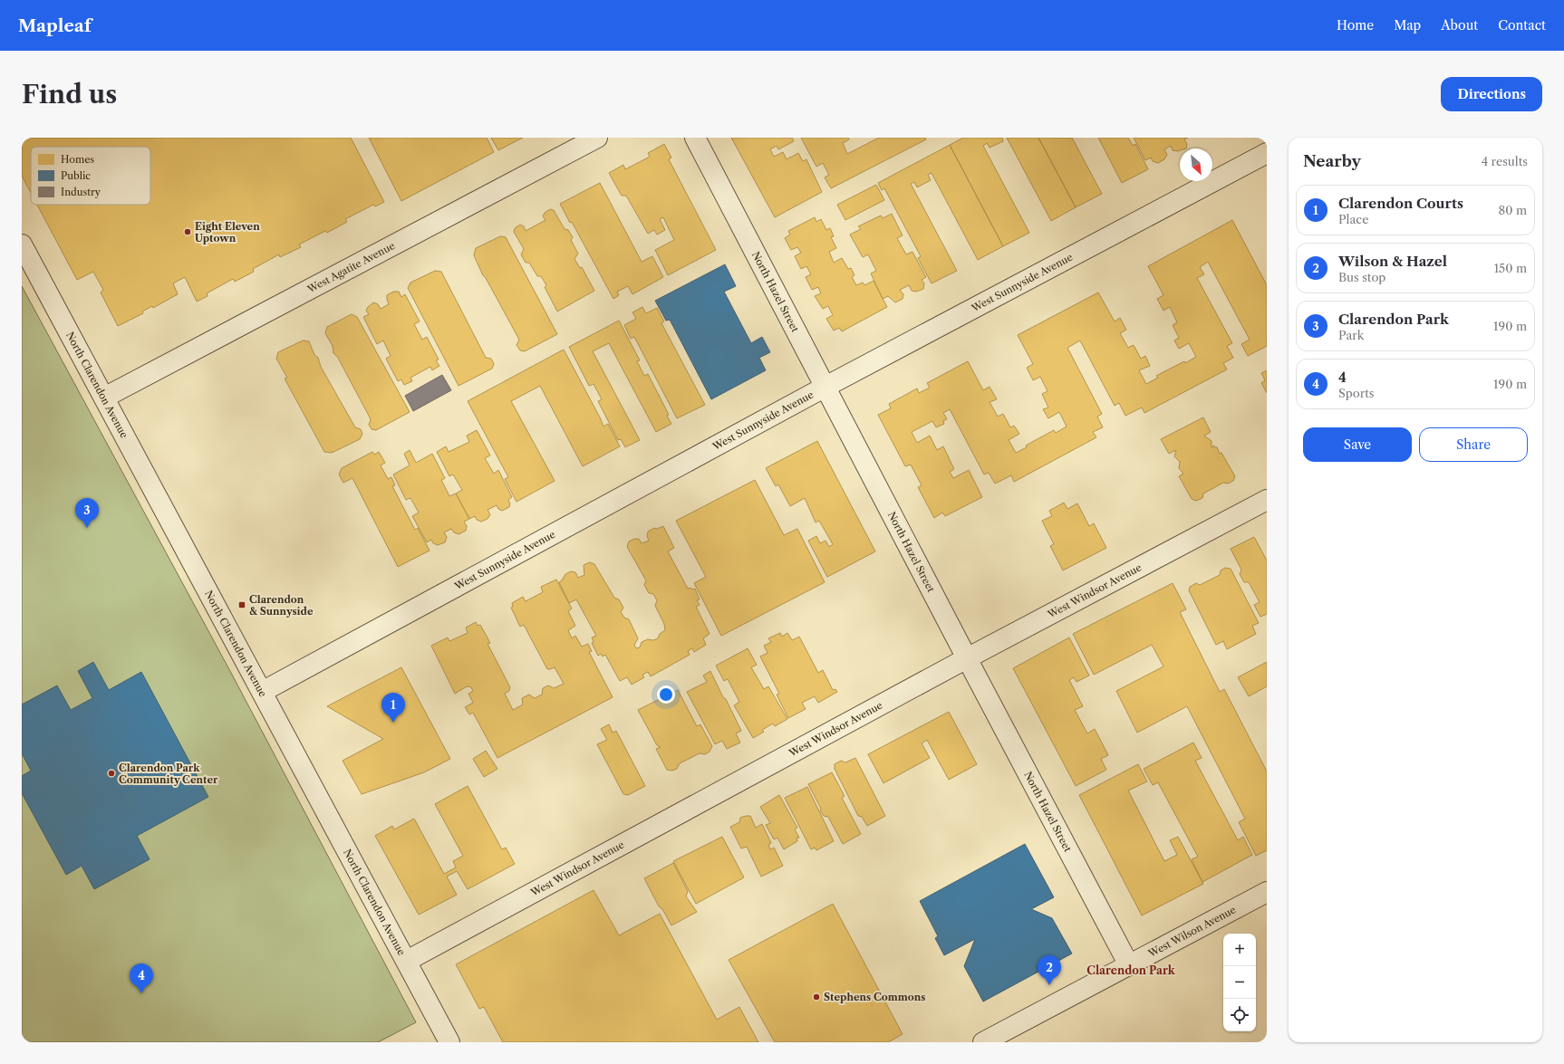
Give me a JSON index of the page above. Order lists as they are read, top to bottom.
{
  "streets": {
    "street": [
      "West Agatite Avenue",
      "West Sunnyside Avenue",
      "North Hazel Street",
      "North Clarendon Avenue",
      "West Windsor Avenue",
      "West Wilson Avenue"
    ]
  },
  "crossings": [
    ["West Agatite Avenue", "North Clarendon Avenue"],
    ["West Sunnyside Avenue", "North Hazel Street"],
    ["West Sunnyside Avenue", "North Clarendon Avenue"],
    ["North Hazel Street", "West Windsor Avenue"],
    ["North Hazel Street", "West Wilson Avenue"],
    ["North Clarendon Avenue", "West Windsor Avenue"]
  ],
  "districts": ["Clarendon Park"],
  "places": {
    "other": ["Eight Eleven Uptown", "Clarendon Park Community Center", "Stephens Commons"],
    "transit": ["Clarendon & Sunnyside"]
  },
  "legend": ["Homes", "Public", "Industry"],
  "north": "bottom right",
  "page": {
    "header": "Mapleaf",
    "nav": [
      "Home",
      "Map",
      "About",
      "Contact"
    ],
    "buttons": [
      "Directions",
      ["Save", "Share"]
    ],
    "title": "Find us",
    "heading": ["Nearby", "4 results"],
    "list": [
      {
        "mark": "1",
        "name": "Clarendon Courts",
        "note": "Place",
        "value": "80 m"
      },
      {
        "mark": "2",
        "name": "Wilson & Hazel",
        "note": "Bus stop",
        "value": "150 m"
      },
      {
        "mark": "3",
        "name": "Clarendon Park",
        "note": "Park",
        "value": "190 m"
      },
      {
        "mark": "4",
        "name": "4",
        "note": "Sports",
        "value": "190 m"
      }
    ],
    "pins": [
      "3",
      "1",
      "2",
      "4"
    ],
    "map_buttons": ["+", "−"]
  }
}
